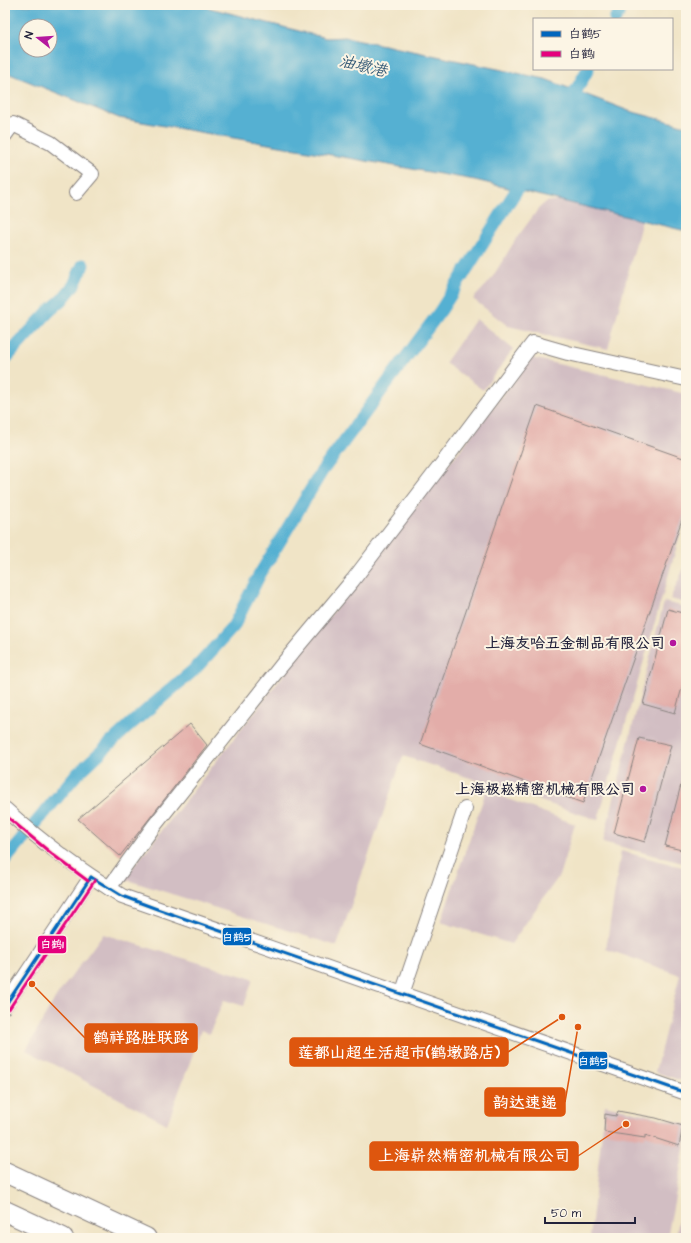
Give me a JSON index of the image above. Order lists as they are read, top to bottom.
{
  "water": ["油墩港"],
  "places": [
    "上海友哈五金制品有限公司",
    "上海极崧精密机械有限公司",
    "鹤祥路胜联路",
    "莲都山超生活超市(鹤墩路店)",
    "韵达速递",
    "上海崭然精密机械有限公司"
  ],
  "lines": ["transit line 白鹤1", "transit line 白鹤5"],
  "legend": ["白鹤5", "白鹤1"],
  "scale_bar": "50 m",
  "north": "left"
}
